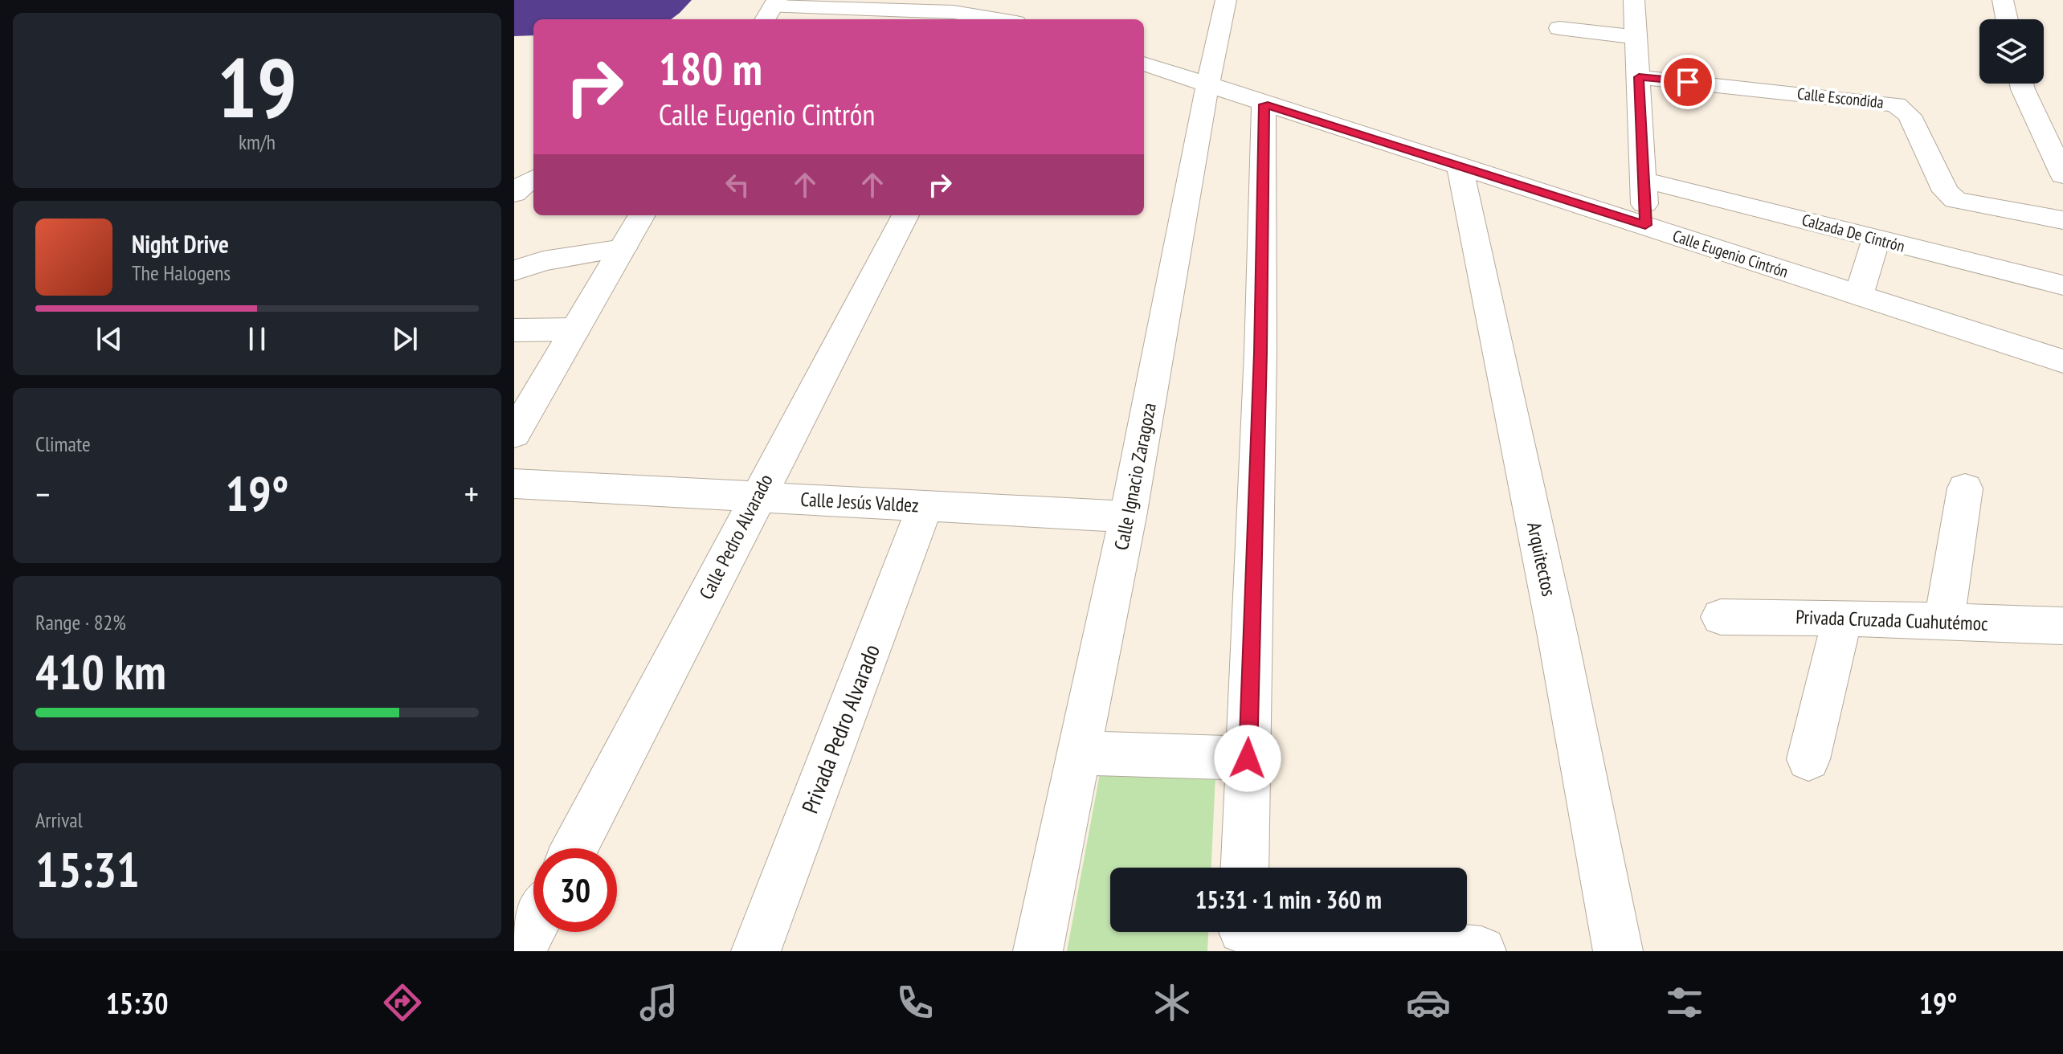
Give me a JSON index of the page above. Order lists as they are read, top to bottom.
{
  "streets": {
    "street": [
      "Calle Escondida",
      "Calzada De Cintrón",
      "Calle Eugenio Cintrón",
      "Calle Ignacio Zaragoza",
      "Calle Jesús Valdez",
      "Calle Pedro Alvarado",
      "Arquitectos",
      "Privada Cruzada Cuahutémoc",
      "Privada Pedro Alvarado"
    ]
  },
  "crossings": [
    ["Calle Eugenio Cintrón", "Calle Ignacio Zaragoza"],
    ["Calle Eugenio Cintrón", "Arquitectos"],
    ["Calle Ignacio Zaragoza", "Calle Jesús Valdez"],
    ["Calle Jesús Valdez", "Calle Pedro Alvarado"],
    ["Calle Jesús Valdez", "Privada Pedro Alvarado"]
  ],
  "page": {
    "tile": [
      ["19", "km/h"],
      "Climate",
      ["Range · 82%", "410 km"],
      ["Arrival", "15:31"]
    ],
    "turn": ["180 m", "Calle Eugenio Cintrón"],
    "song": ["Night Drive", "The Halogens"],
    "heat": ["−", "19°", "+"],
    "limit": "30",
    "trip": "15:31 · 1 min · 360 m",
    "tabs": ["15:30", "19°"]
  }
}
